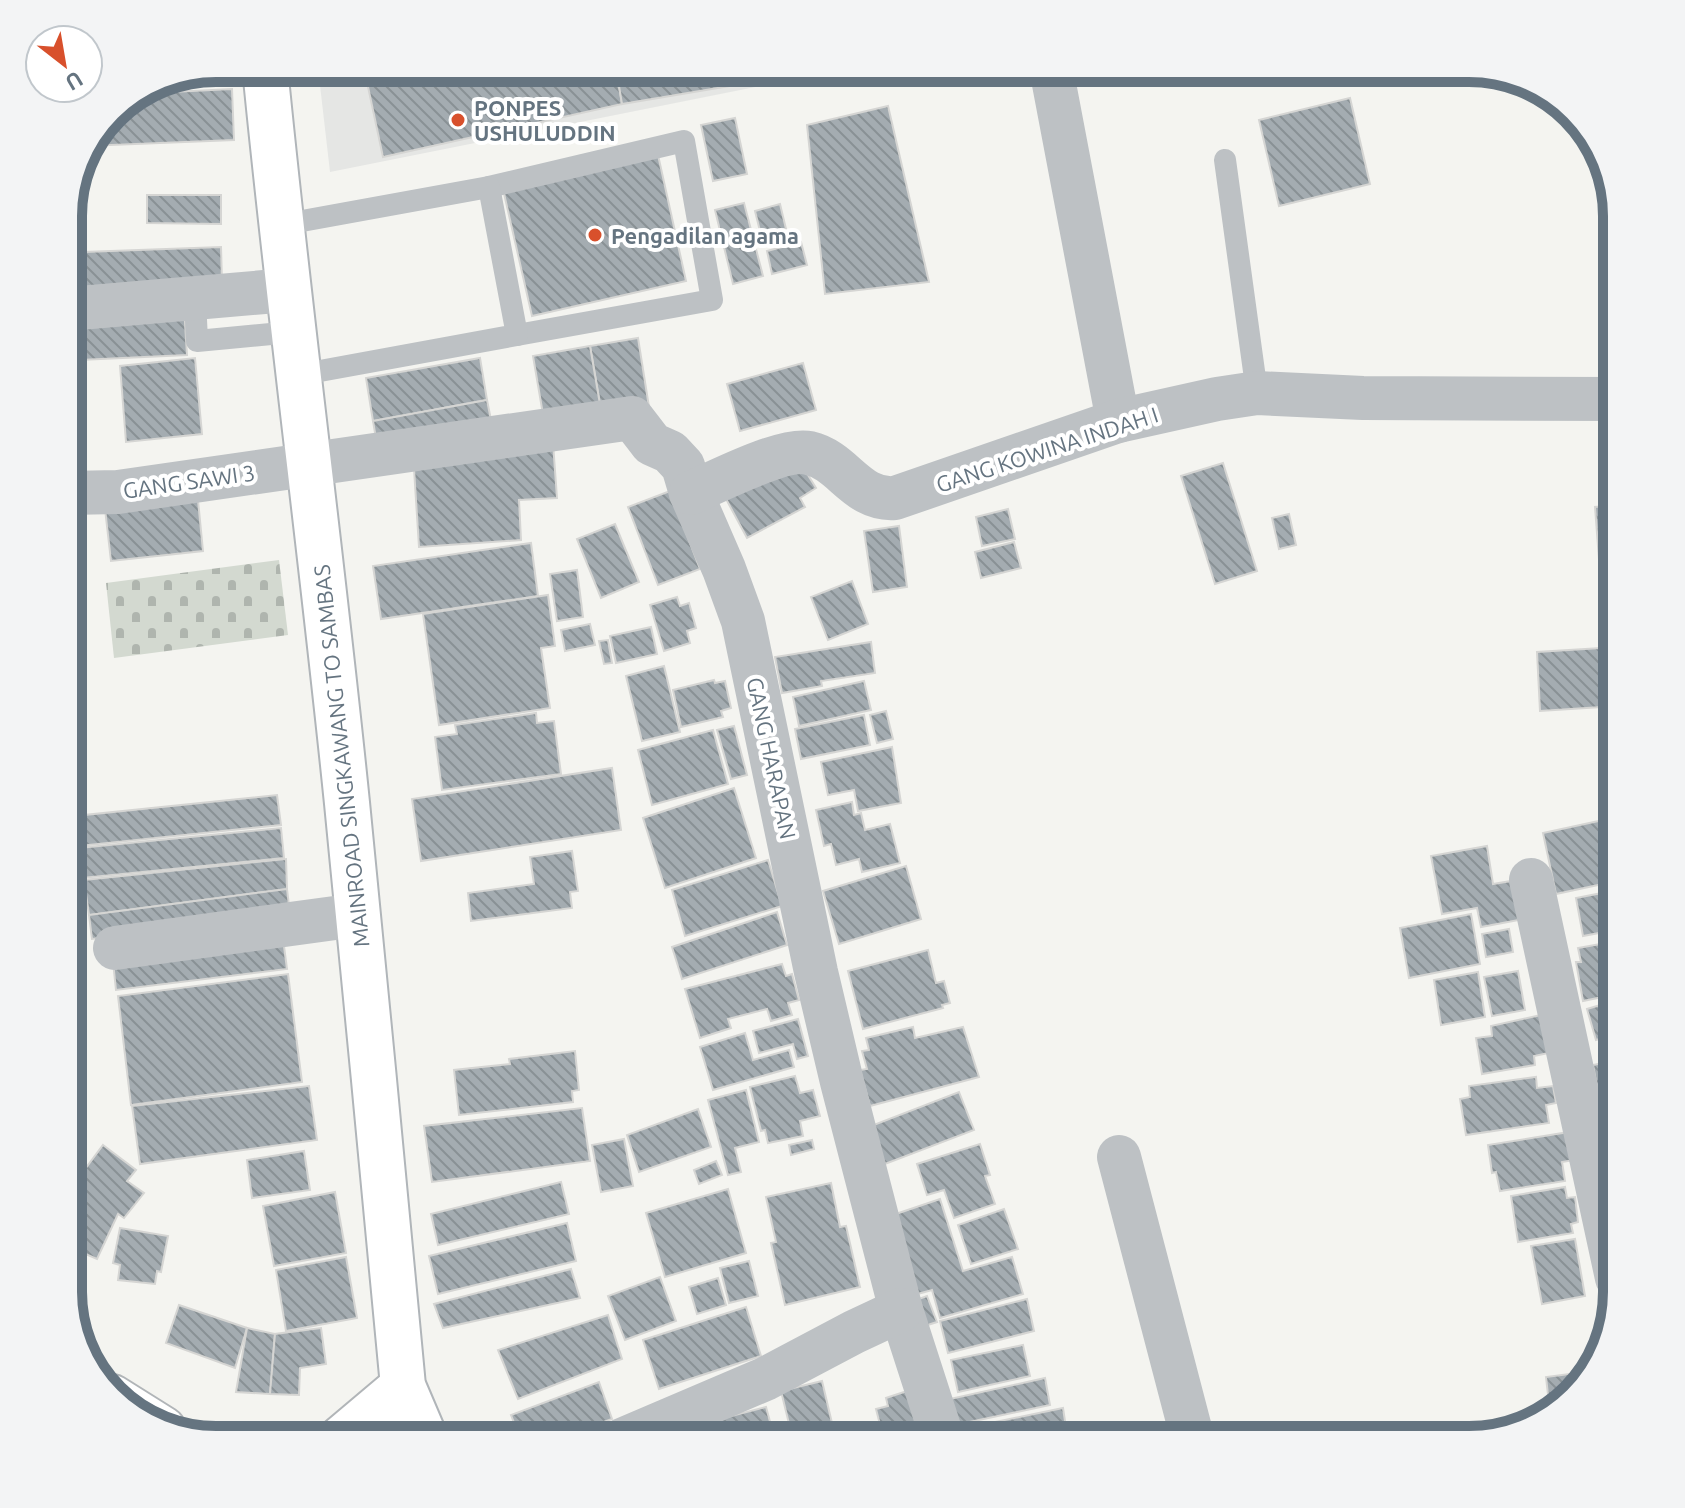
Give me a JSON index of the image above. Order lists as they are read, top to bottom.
{
  "streets": {
    "street": [
      "GANG KOWINA INDAH I",
      "GANG SAWI 3",
      "MAINROAD SINGKAWANG TO SAMBAS",
      "GANG HARAPAN"
    ]
  },
  "crossings": [
    ["GANG KOWINA INDAH I", "GANG HARAPAN"],
    ["GANG SAWI 3", "MAINROAD SINGKAWANG TO SAMBAS"],
    ["GANG SAWI 3", "GANG HARAPAN"],
    ["MAINROAD SINGKAWANG TO SAMBAS", "GANG HARAPAN"]
  ],
  "places": ["PONPES USHULUDDIN", "Pengadilan agama"],
  "north": "bottom right"
}
